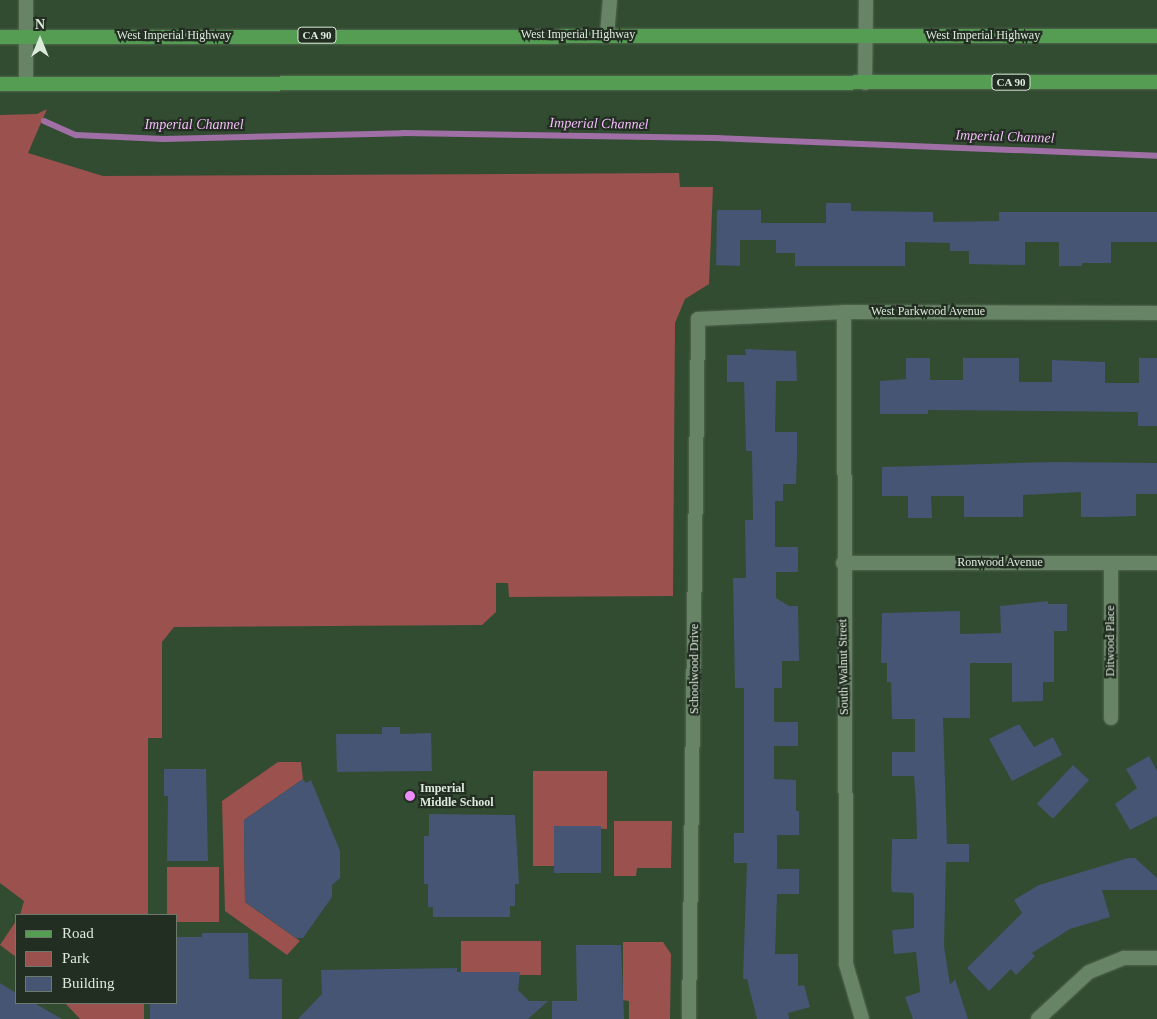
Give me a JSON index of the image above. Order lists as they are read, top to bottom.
{
  "streets": {
    "main road": ["CA 90", "West Imperial Highway"],
    "street": [
      "West Parkwood Avenue",
      "Ronwood Avenue",
      "Ditwood Place",
      "South Walnut Street",
      "Schoolwood Drive"
    ]
  },
  "crossings": [
    ["West Parkwood Avenue", "South Walnut Street"],
    ["West Parkwood Avenue", "Schoolwood Drive"],
    ["Ronwood Avenue", "Ditwood Place"],
    ["Ronwood Avenue", "South Walnut Street"]
  ],
  "water": ["Imperial Channel"],
  "places": ["Imperial Middle School"],
  "legend": ["Road", "Park", "Building"],
  "north": "top"
}
